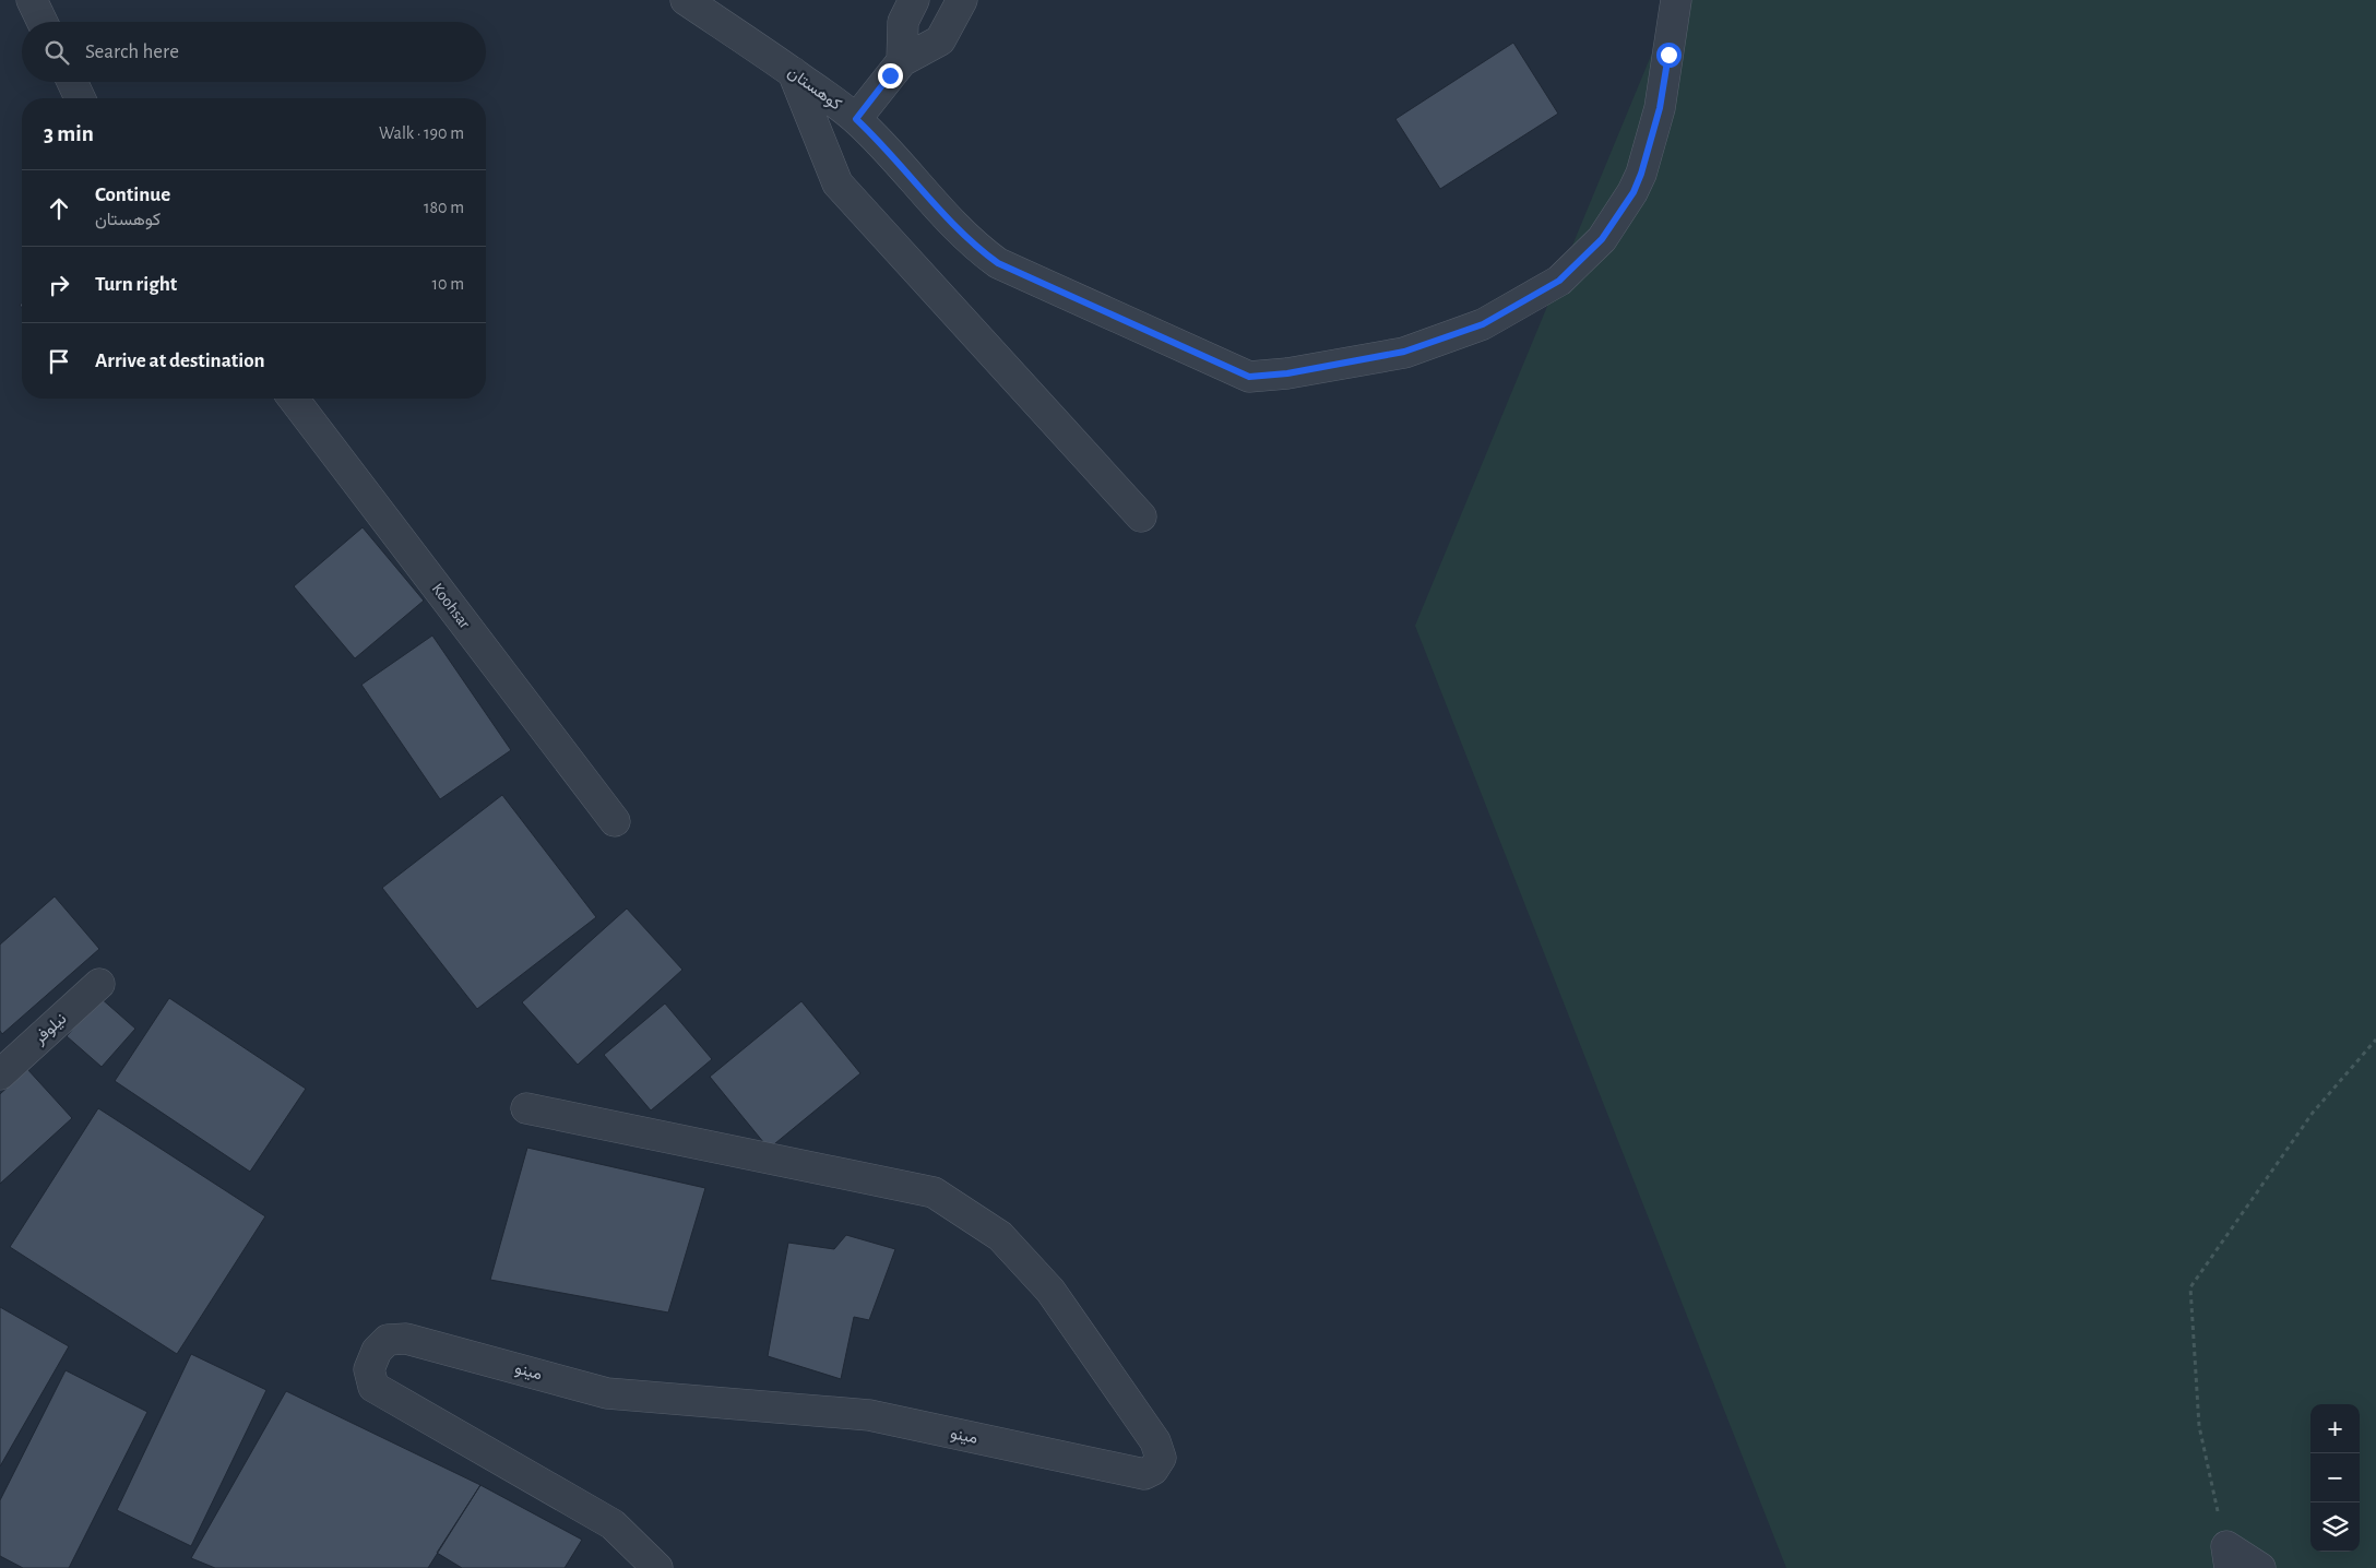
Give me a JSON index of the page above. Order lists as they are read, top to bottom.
{
  "streets": {
    "street": [
      "کوهستان",
      "Koohsar",
      "نیلوفر",
      "مینو"
    ]
  },
  "page": {
    "search": "Search here",
    "heading": ["3 min", "Walk · 190 m"],
    "list": [
      ["Continue", "کوهستان", "180 m"],
      ["Turn right", "10 m"],
      "Arrive at destination"
    ],
    "map_buttons": ["+", "−"]
  }
}
